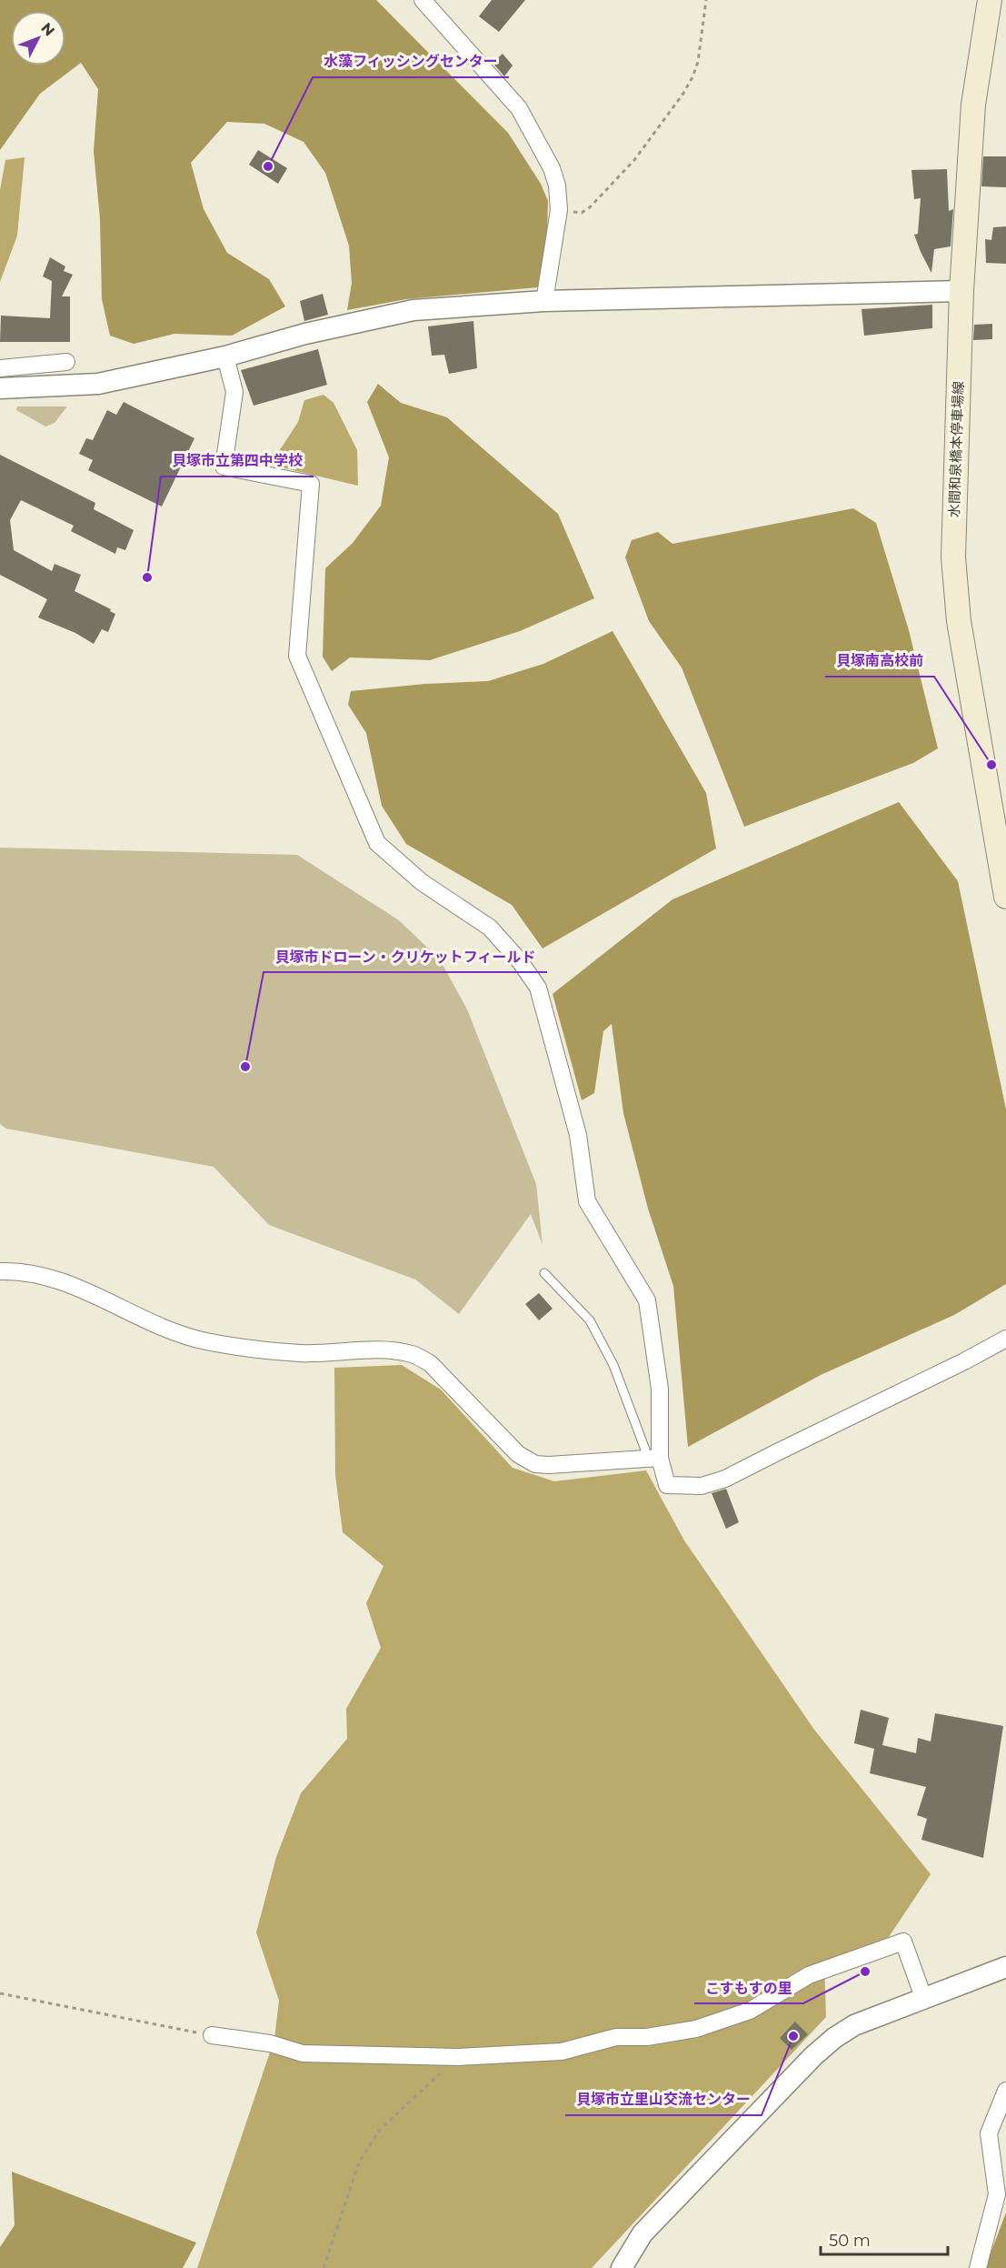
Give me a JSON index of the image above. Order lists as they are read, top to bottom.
{
  "streets": {
    "main road": ["水間和泉橋本停車場線"]
  },
  "places": [
    "水藻フィッシングセンター",
    "貝塚市立第四中学校",
    "貝塚南高校前",
    "貝塚市ドローン・クリケットフィールド",
    "こすもすの里",
    "貝塚市立里山交流センター"
  ],
  "scale_bar": "50 m",
  "north": "top right"
}
